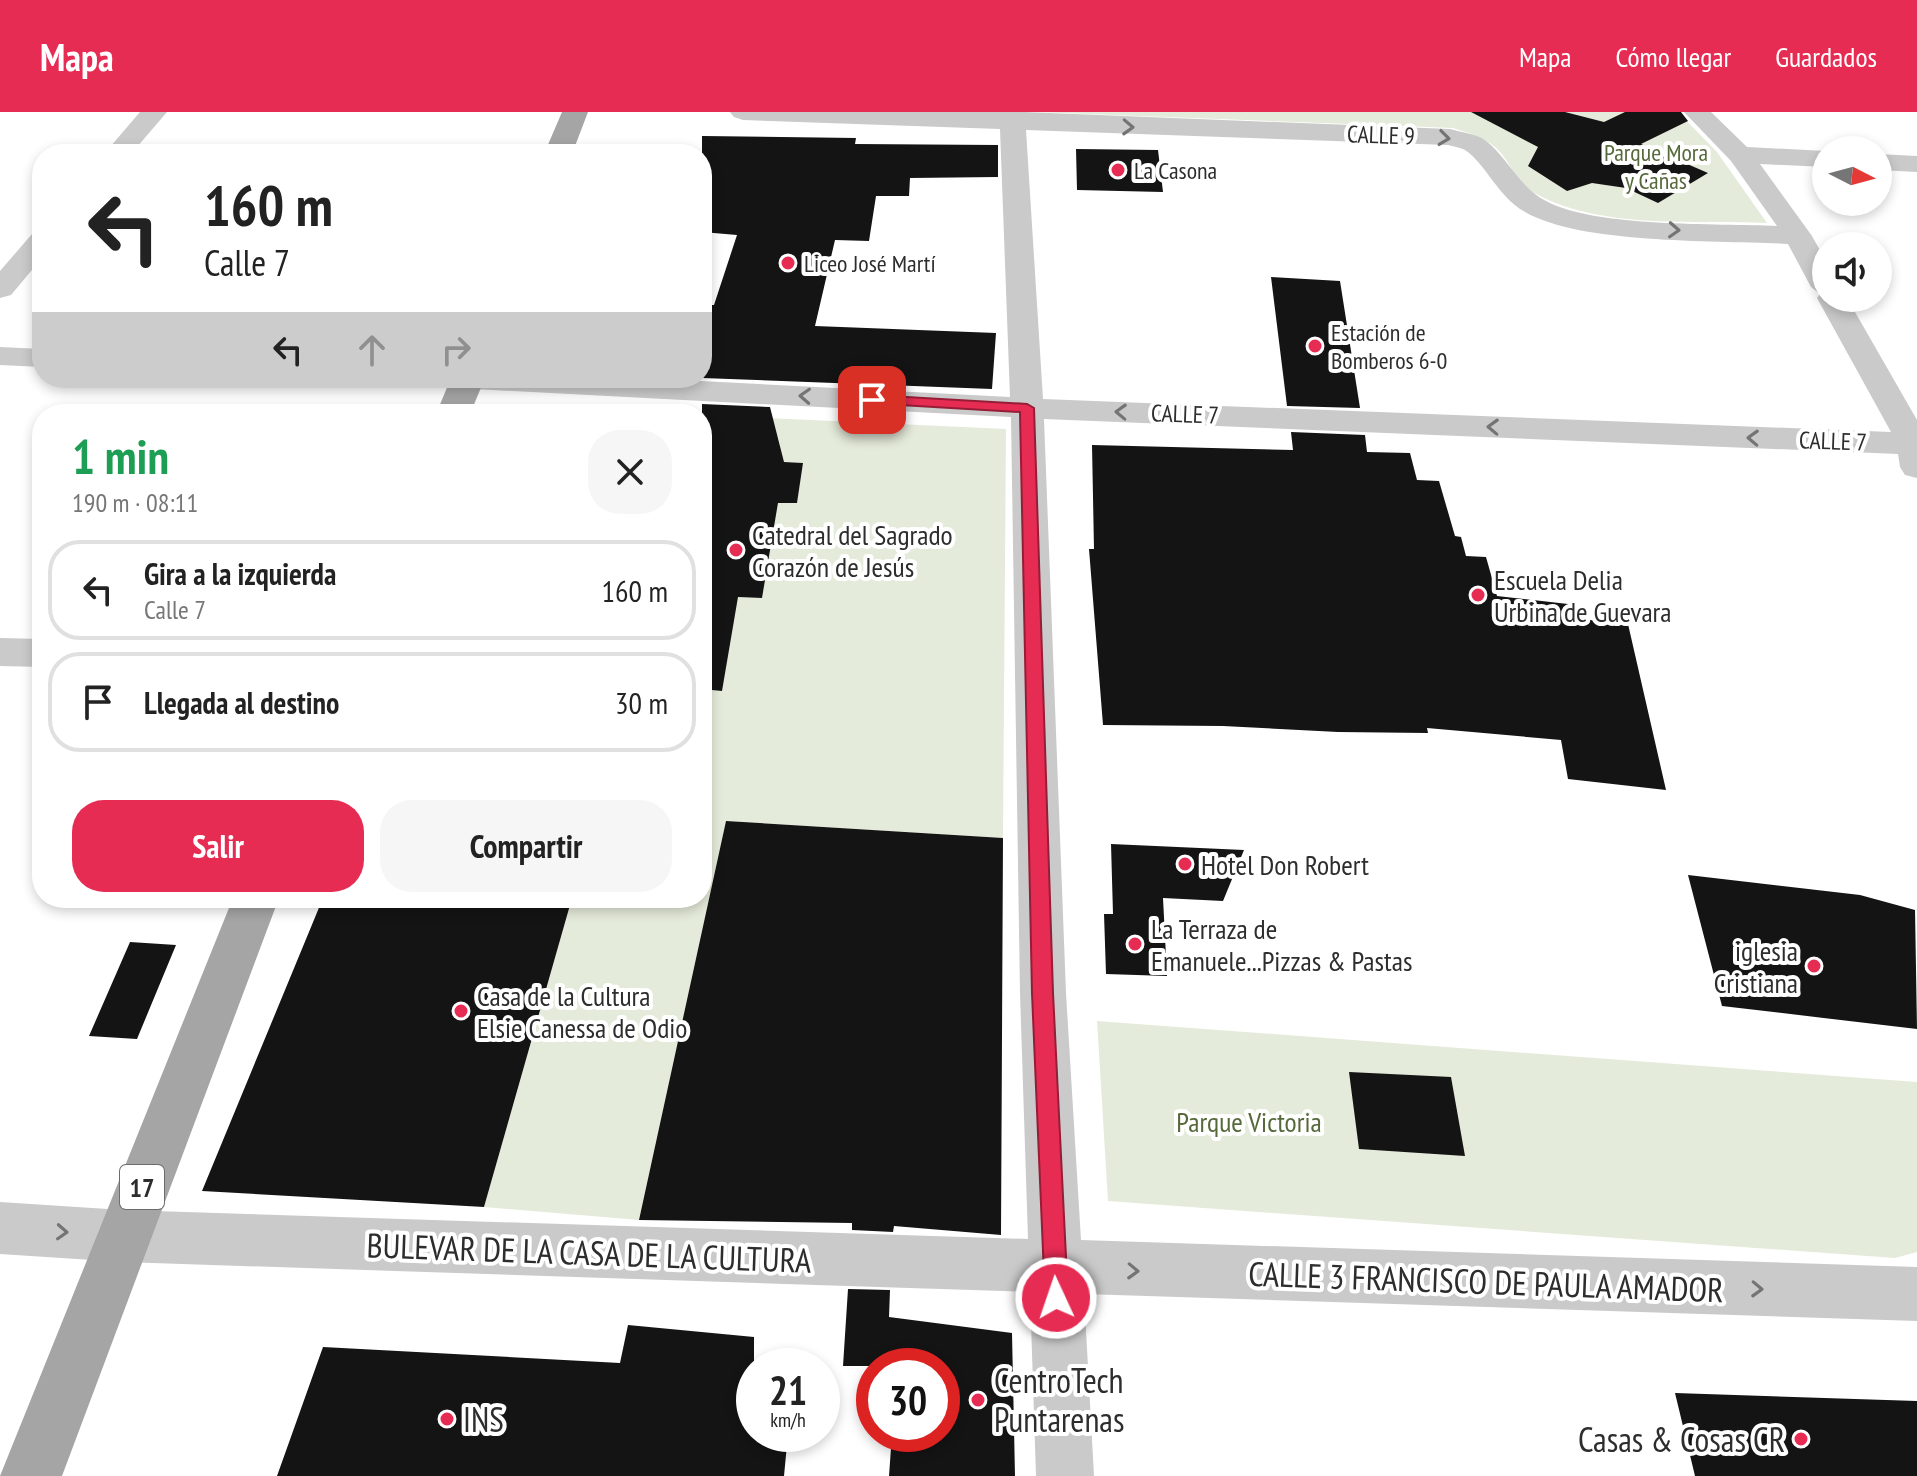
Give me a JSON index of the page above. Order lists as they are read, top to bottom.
{
  "streets": {
    "main road": ["17"],
    "street": [
      "CALLE 9",
      "CALLE 7",
      "BULEVAR DE LA CASA DE LA CULTURA",
      "CALLE 3 FRANCISCO DE PAULA AMADOR"
    ]
  },
  "crossings": [
    ["17", "BULEVAR DE LA CASA DE LA CULTURA"],
    ["BULEVAR DE LA CASA DE LA CULTURA", "CALLE 3 FRANCISCO DE PAULA AMADOR"]
  ],
  "one_way": ["CALLE 9", "CALLE 7", "CALLE 3 FRANCISCO DE PAULA AMADOR"],
  "parks": ["Parque Mora y Cañas", "Parque Victoria"],
  "places": [
    "La Casona",
    "Liceo José Martí",
    "Estación de Bomberos 6-0",
    "Catedral del Sagrado Corazón de Jesús",
    "Escuela Delia Urbina de Guevara",
    "Hotel Don Robert",
    "La Terraza de Emanuele...Pizzas & Pastas",
    "iglesia Cristiana",
    "Casa de la Cultura Elsie Canessa de Odio",
    "CentroTech Puntarenas",
    "INS",
    "Casas & Cosas CR"
  ],
  "north": "right",
  "page": {
    "header": "Mapa",
    "nav": ["Mapa", "Cómo llegar", "Guardados"],
    "turn": ["160 m", "Calle 7"],
    "heading": ["1 min", "190 m · 08:11"],
    "list": [
      {
        "name": "Gira a la izquierda",
        "note": "Calle 7",
        "value": "160 m"
      },
      {
        "name": "Llegada al destino",
        "value": "30 m"
      }
    ],
    "buttons": ["Salir", "Compartir"],
    "speed": "21 km/h",
    "limit": "30"
  }
}
